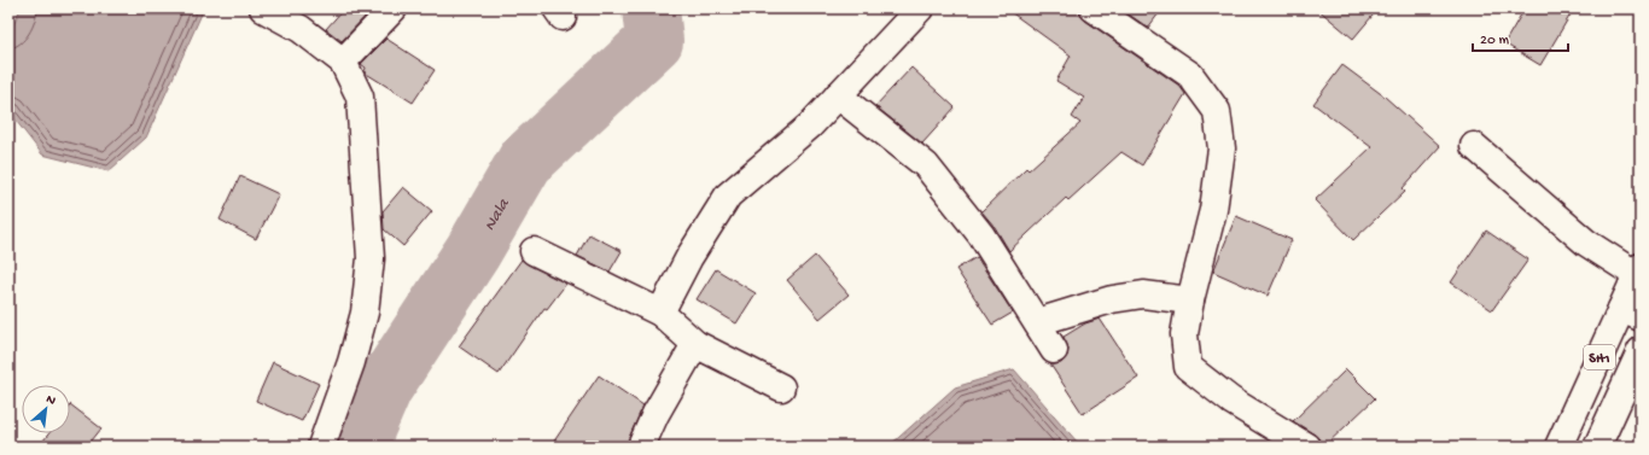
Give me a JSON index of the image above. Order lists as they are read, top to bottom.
{
  "streets": {
    "street": ["SH1"]
  },
  "water": ["Nala"],
  "scale_bar": "20 m",
  "north": "top right"
}
